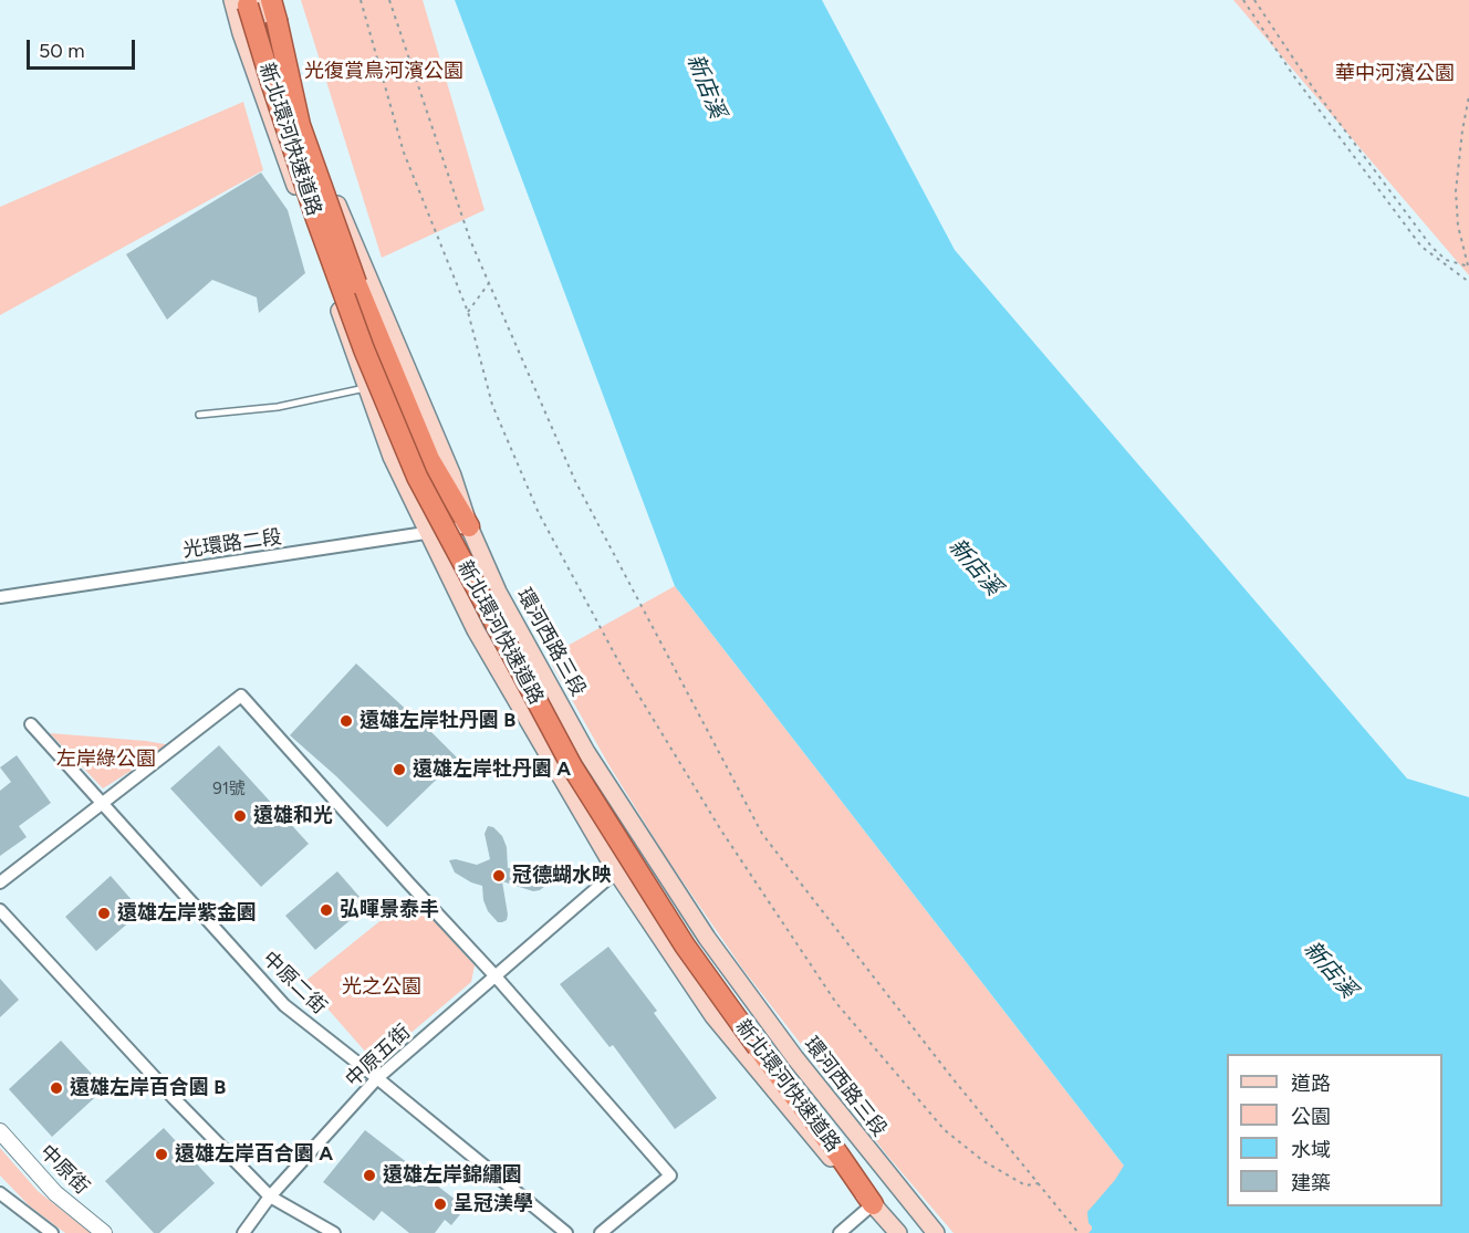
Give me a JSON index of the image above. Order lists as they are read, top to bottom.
{
  "streets": {
    "highway": ["新北環河快速道路"],
    "main road": ["環河西路三段"],
    "street": [
      "光環路二段",
      "中原二街",
      "中原五街",
      "中原街"
    ]
  },
  "crossings": [
    ["新北環河快速道路", "光環路二段"],
    ["新北環河快速道路", "環河西路三段"],
    ["光環路二段", "環河西路三段"],
    ["中原二街", "中原五街"]
  ],
  "water": ["新店溪"],
  "parks": [
    "光復賞鳥河濱公園",
    "華中河濱公園",
    "左岸綠公園",
    "光之公園"
  ],
  "places": [
    "遠雄左岸牡丹園 B",
    "遠雄左岸牡丹園 A",
    "遠雄和光",
    "冠德蝴水映",
    "弘暉景泰丰",
    "遠雄左岸紫金園",
    "遠雄左岸百合園 B",
    "遠雄左岸百合園 A",
    "遠雄左岸錦繡園",
    "呈冠渼學"
  ],
  "house_numbers": ["91號"],
  "legend": [
    "道路",
    "公園",
    "水域",
    "建築"
  ],
  "scale_bar": "50 m"
}
